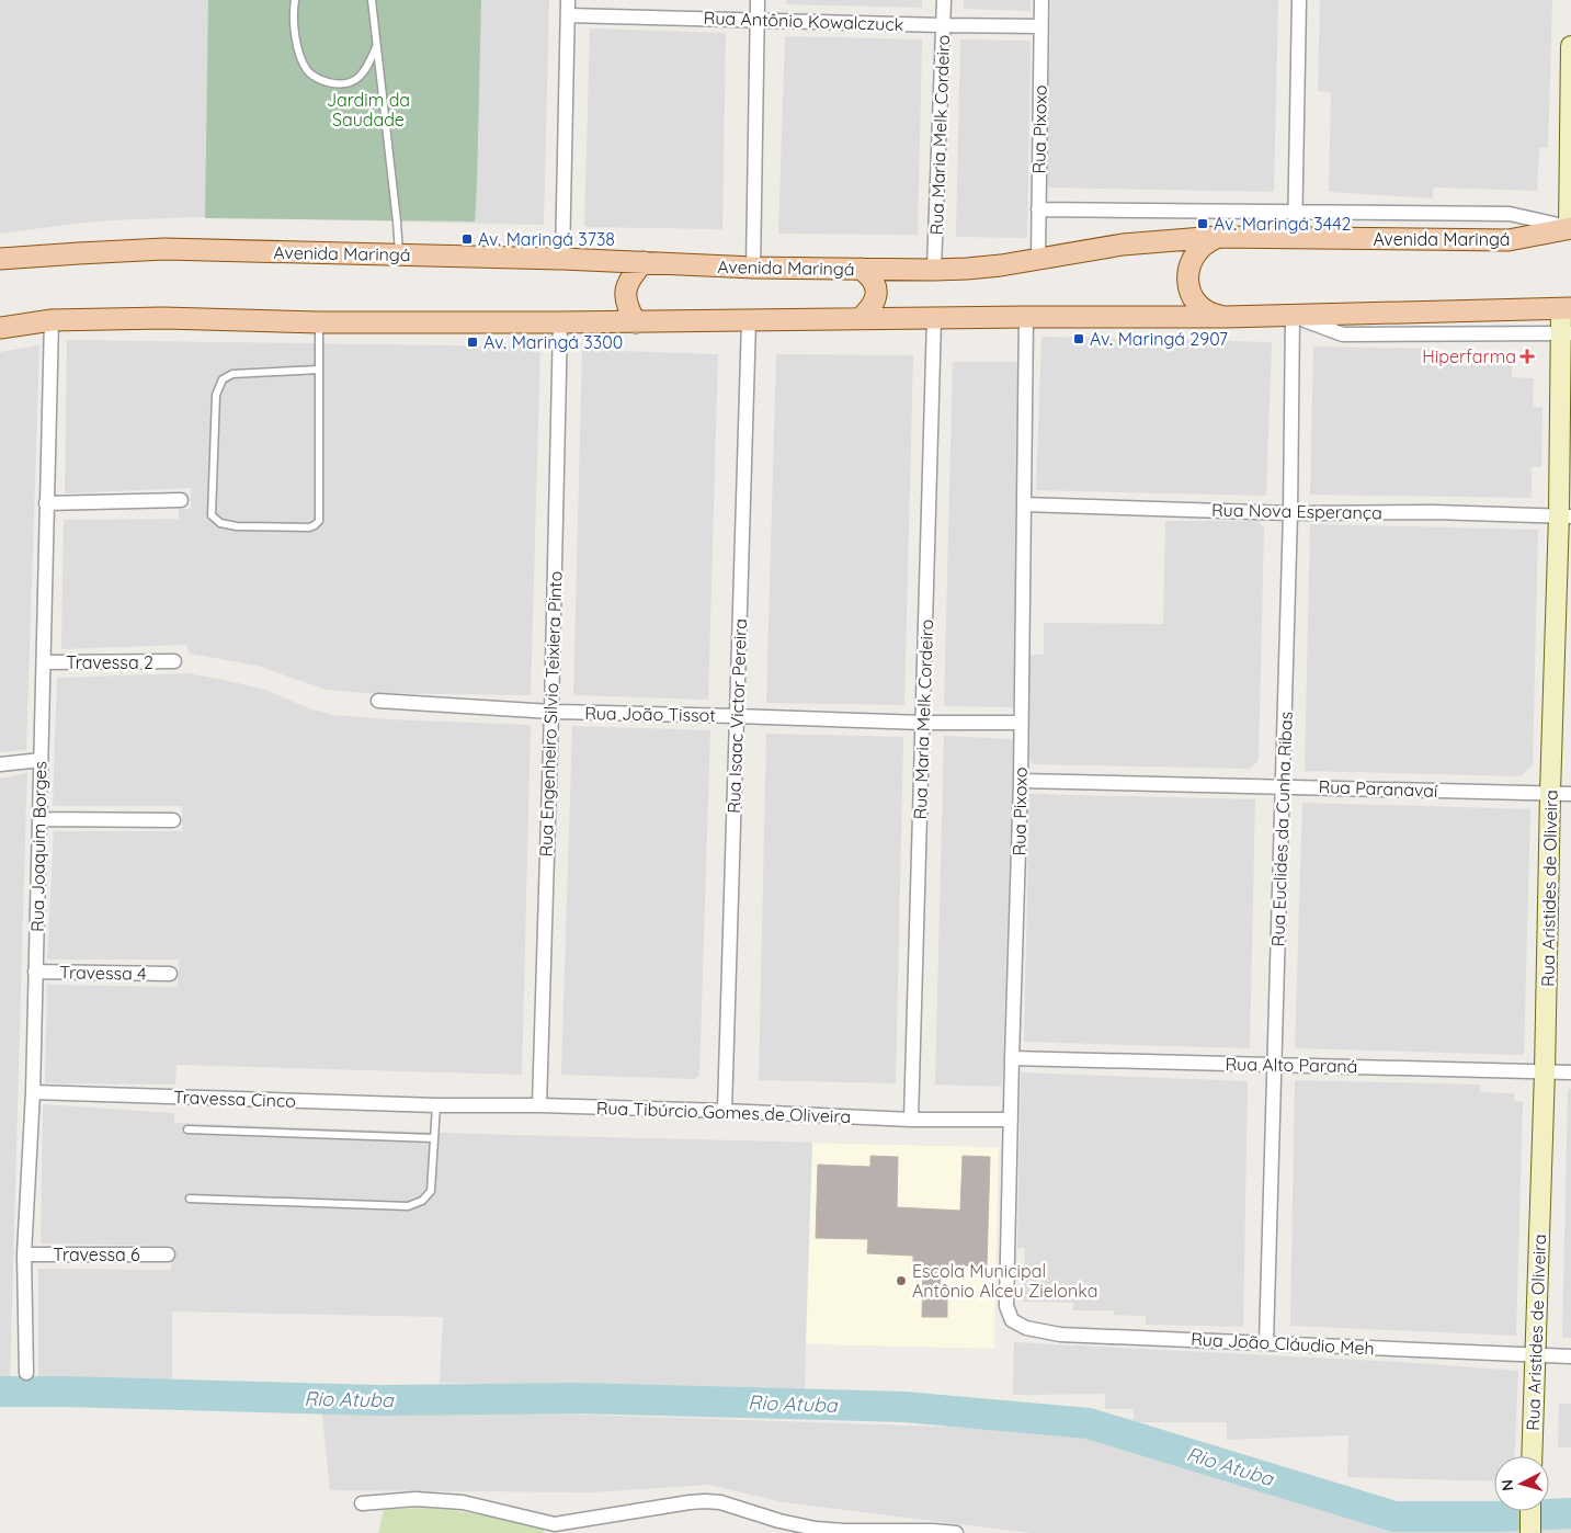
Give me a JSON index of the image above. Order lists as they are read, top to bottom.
{
  "streets": {
    "main road": ["Avenida Maringá", "Rua Aristides de Oliveira"],
    "street": [
      "Rua Antônio Kowalczuck",
      "Rua Pixoxo",
      "Rua Maria Melk Cordeiro",
      "Rua Nova Esperança",
      "Travessa 2",
      "Rua Engenheiro Silvio Teixiera Pinto",
      "Rua João Tissot",
      "Rua Isaac Victor Pereira",
      "Rua Paranavaí",
      "Rua Euclides da Cunha Ribas",
      "Rua Joaquim Borges",
      "Travessa 4",
      "Rua Alto Paraná",
      "Travessa Cinco",
      "Rua Tibúrcio Gomes de Oliveira",
      "Travessa 6",
      "Rua João Cláudio Meh"
    ]
  },
  "crossings": [
    ["Rua Antônio Kowalczuck", "Rua Pixoxo"],
    ["Rua Antônio Kowalczuck", "Rua Maria Melk Cordeiro"],
    ["Rua Pixoxo", "Avenida Maringá"],
    ["Rua Pixoxo", "Rua Nova Esperança"],
    ["Rua Pixoxo", "Rua João Tissot"],
    ["Rua Pixoxo", "Rua Paranavaí"],
    ["Rua Pixoxo", "Rua Alto Paraná"],
    ["Rua Pixoxo", "Rua Tibúrcio Gomes de Oliveira"],
    ["Rua Pixoxo", "Rua João Cláudio Meh"],
    ["Rua Maria Melk Cordeiro", "Avenida Maringá"],
    ["Rua Maria Melk Cordeiro", "Rua João Tissot"],
    ["Rua Maria Melk Cordeiro", "Rua Tibúrcio Gomes de Oliveira"],
    ["Rua Nova Esperança", "Rua Euclides da Cunha Ribas"],
    ["Rua Nova Esperança", "Rua Aristides de Oliveira"],
    ["Travessa 2", "Rua Joaquim Borges"],
    ["Rua Engenheiro Silvio Teixiera Pinto", "Rua João Tissot"],
    ["Rua Engenheiro Silvio Teixiera Pinto", "Rua Tibúrcio Gomes de Oliveira"],
    ["Rua João Tissot", "Rua Isaac Victor Pereira"],
    ["Rua Isaac Victor Pereira", "Rua Tibúrcio Gomes de Oliveira"],
    ["Rua Paranavaí", "Rua Euclides da Cunha Ribas"],
    ["Rua Paranavaí", "Rua Aristides de Oliveira"],
    ["Rua Euclides da Cunha Ribas", "Rua Alto Paraná"],
    ["Rua Euclides da Cunha Ribas", "Rua João Cláudio Meh"],
    ["Rua Joaquim Borges", "Travessa 4"],
    ["Rua Joaquim Borges", "Travessa Cinco"],
    ["Rua Joaquim Borges", "Travessa 6"],
    ["Rua Aristides de Oliveira", "Rua Alto Paraná"],
    ["Rua Aristides de Oliveira", "Rua João Cláudio Meh"],
    ["Travessa Cinco", "Rua Tibúrcio Gomes de Oliveira"]
  ],
  "water": ["Rio Atuba"],
  "parks": ["Jardim da Saudade"],
  "places": {
    "transit": [
      "Av. Maringá 3442",
      "Av. Maringá 3738",
      "Av. Maringá 2907",
      "Av. Maringá 3300"
    ],
    "health": ["Hiperfarma"],
    "other": ["Escola Municipal Antônio Alceu Zielonka"]
  },
  "north": "left"
}
